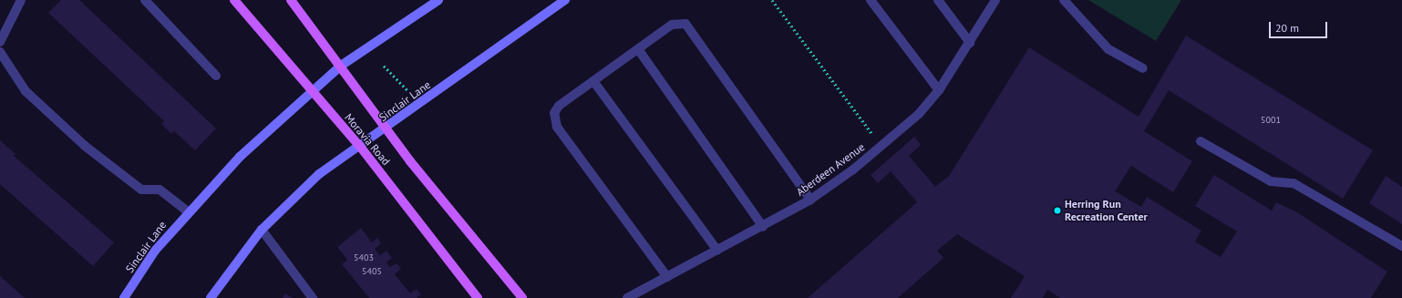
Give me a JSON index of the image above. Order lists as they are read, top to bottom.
{
  "streets": {
    "main road": ["Sinclair Lane", "Moravia Road"],
    "street": ["Aberdeen Avenue"]
  },
  "crossings": [
    ["Sinclair Lane", "Moravia Road"]
  ],
  "places": ["Herring Run Recreation Center"],
  "house_numbers": ["5001", "5403", "5405"],
  "scale_bar": "20 m"
}
